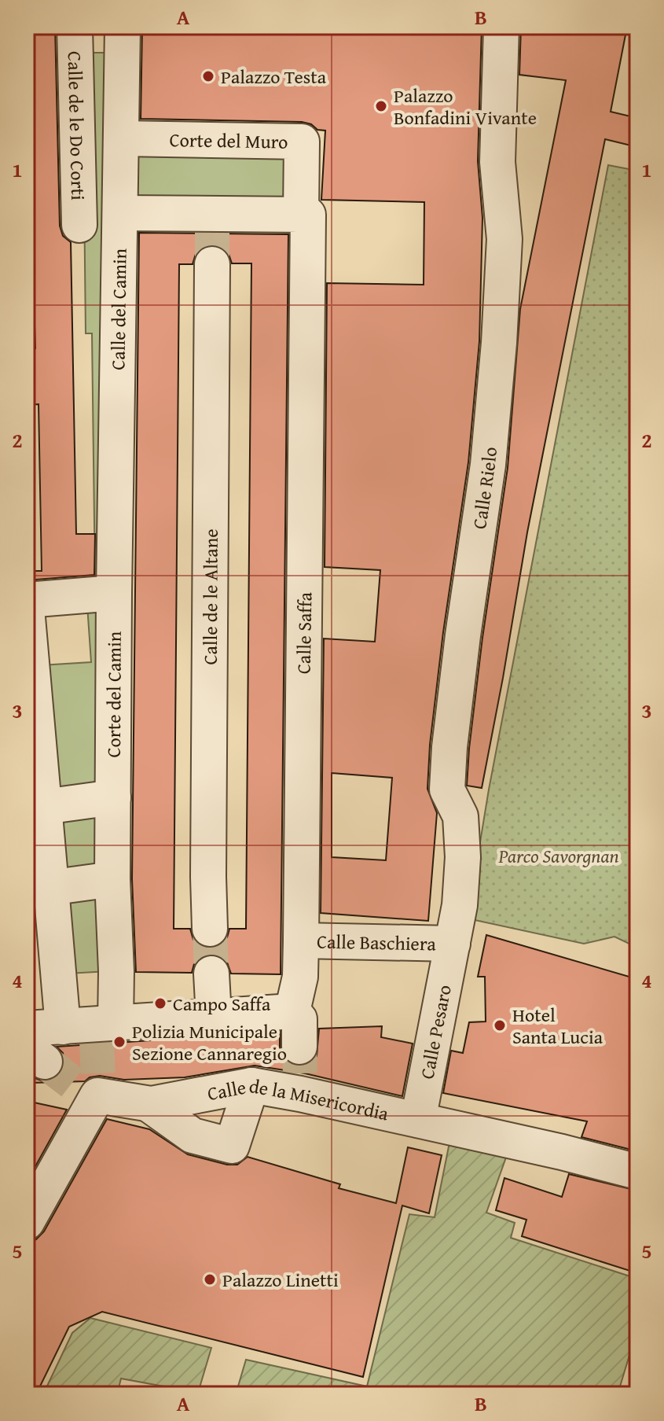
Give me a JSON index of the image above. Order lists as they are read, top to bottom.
{
  "streets": {
    "street": [
      "Calle de le Do Corti",
      "Corte del Muro",
      "Calle del Camin",
      "Calle Rielo",
      "Calle de le Altane",
      "Calle Saffa",
      "Corte del Camin",
      "Calle Baschiera",
      "Calle Pesaro",
      "Calle de la Misericordia"
    ]
  },
  "crossings": [
    ["Corte del Muro", "Calle del Camin"],
    ["Corte del Muro", "Calle Saffa"],
    ["Calle del Camin", "Corte del Camin"],
    ["Calle Rielo", "Calle Baschiera"],
    ["Calle Rielo", "Calle Pesaro"],
    ["Calle Saffa", "Calle Baschiera"],
    ["Calle Saffa", "Calle de la Misericordia"],
    ["Calle Baschiera", "Calle Pesaro"],
    ["Calle Pesaro", "Calle de la Misericordia"]
  ],
  "parks": ["Parco Savorgnan"],
  "places": [
    "Palazzo Testa",
    "Palazzo Bonfadini Vivante",
    "Campo Saffa",
    "Hotel Santa Lucia",
    "Polizia Municipale Sezione Cannaregio",
    "Palazzo Linetti"
  ],
  "grid": {
    "columns": ["A", "B"],
    "rows": [
      "1",
      "2",
      "3",
      "4",
      "5"
    ]
  }
}
